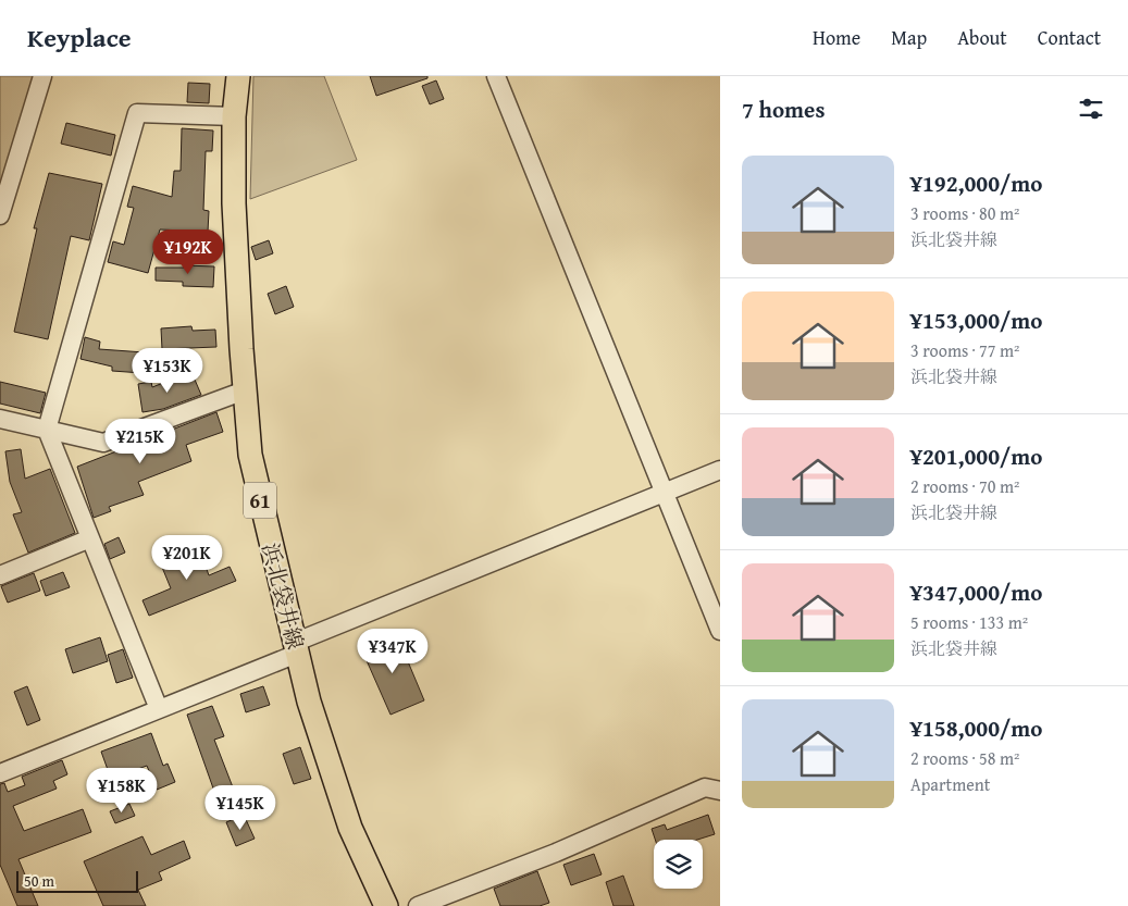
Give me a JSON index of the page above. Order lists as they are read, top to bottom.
{
  "streets": {
    "main road": ["61", "浜北袋井線"]
  },
  "scale_bar": "50 m",
  "page": {
    "header": "Keyplace",
    "nav": [
      "Home",
      "Map",
      "About",
      "Contact"
    ],
    "heading": "7 homes",
    "list": [
      {
        "name": "¥192,000/mo",
        "note": "3 rooms · 80 m² · 浜北袋井線"
      },
      {
        "name": "¥153,000/mo",
        "note": "3 rooms · 77 m² · 浜北袋井線"
      },
      {
        "name": "¥201,000/mo",
        "note": "2 rooms · 70 m² · 浜北袋井線"
      },
      {
        "name": "¥347,000/mo",
        "note": "5 rooms · 133 m² · 浜北袋井線"
      },
      {
        "name": "¥158,000/mo",
        "note": "2 rooms · 58 m² · Apartment"
      }
    ],
    "price": [
      "¥192K",
      "¥153K",
      "¥215K",
      "¥201K",
      "¥347K",
      "¥158K",
      "¥145K"
    ],
    "scale": "50 m"
  }
}
